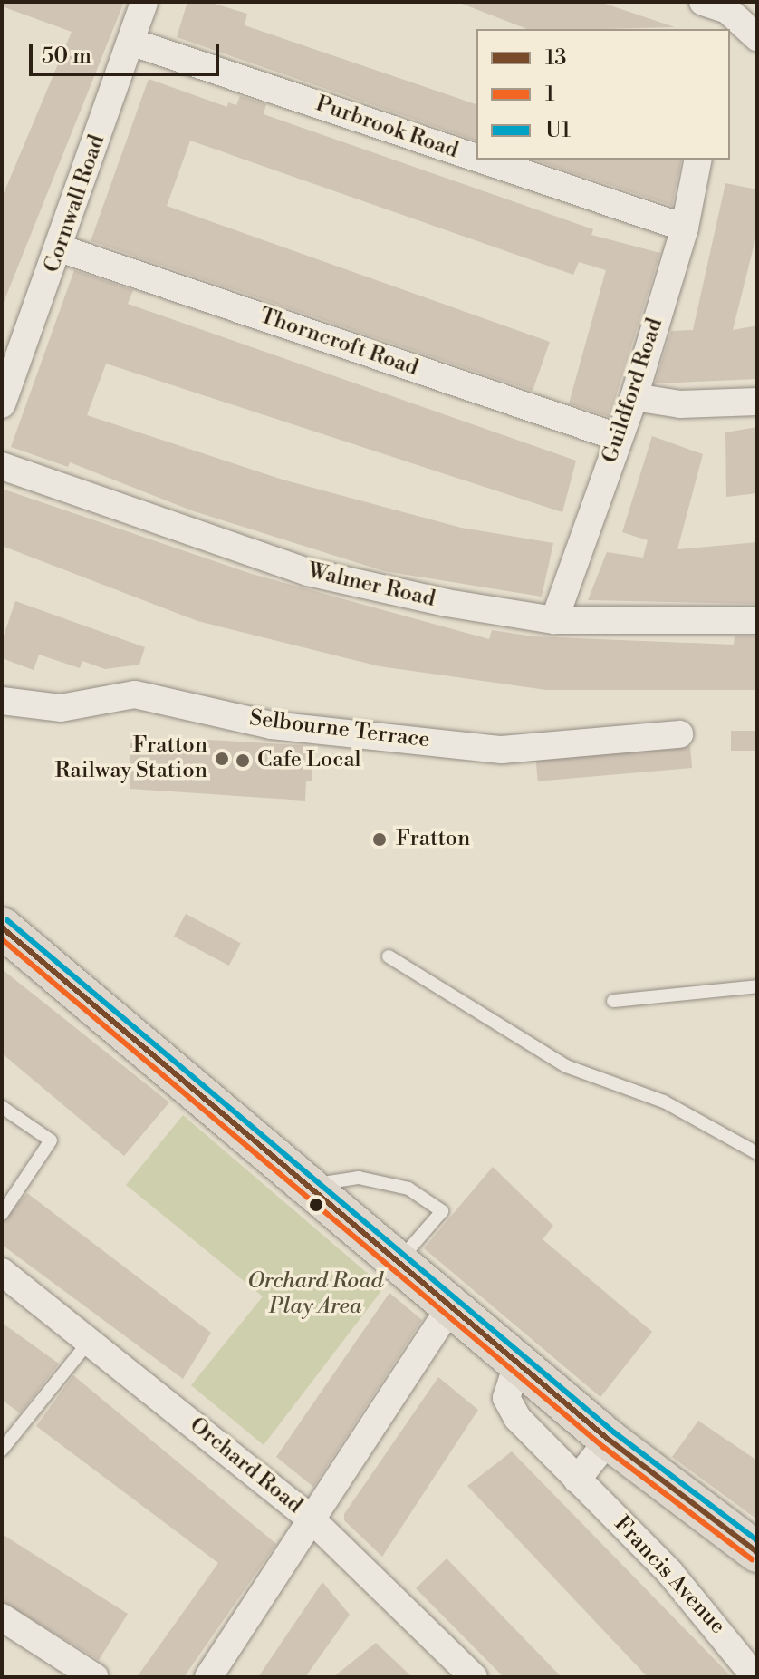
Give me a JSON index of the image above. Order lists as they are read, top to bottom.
{
  "streets": {
    "street": [
      "Purbrook Road",
      "Cornwall Road",
      "Thorncroft Road",
      "Guildford Road",
      "Walmer Road",
      "Selbourne Terrace",
      "Orchard Road",
      "Francis Avenue"
    ]
  },
  "crossings": [
    ["Purbrook Road", "Cornwall Road"],
    ["Purbrook Road", "Guildford Road"],
    ["Cornwall Road", "Thorncroft Road"],
    ["Thorncroft Road", "Guildford Road"],
    ["Guildford Road", "Walmer Road"]
  ],
  "parks": ["Orchard Road Play Area"],
  "places": ["Fratton Railway Station", "Cafe Local", "Fratton"],
  "lines": ["transit line U1", "transit line 13", "transit line 1"],
  "legend": ["13", "1", "U1"],
  "scale_bar": "50 m"
}
